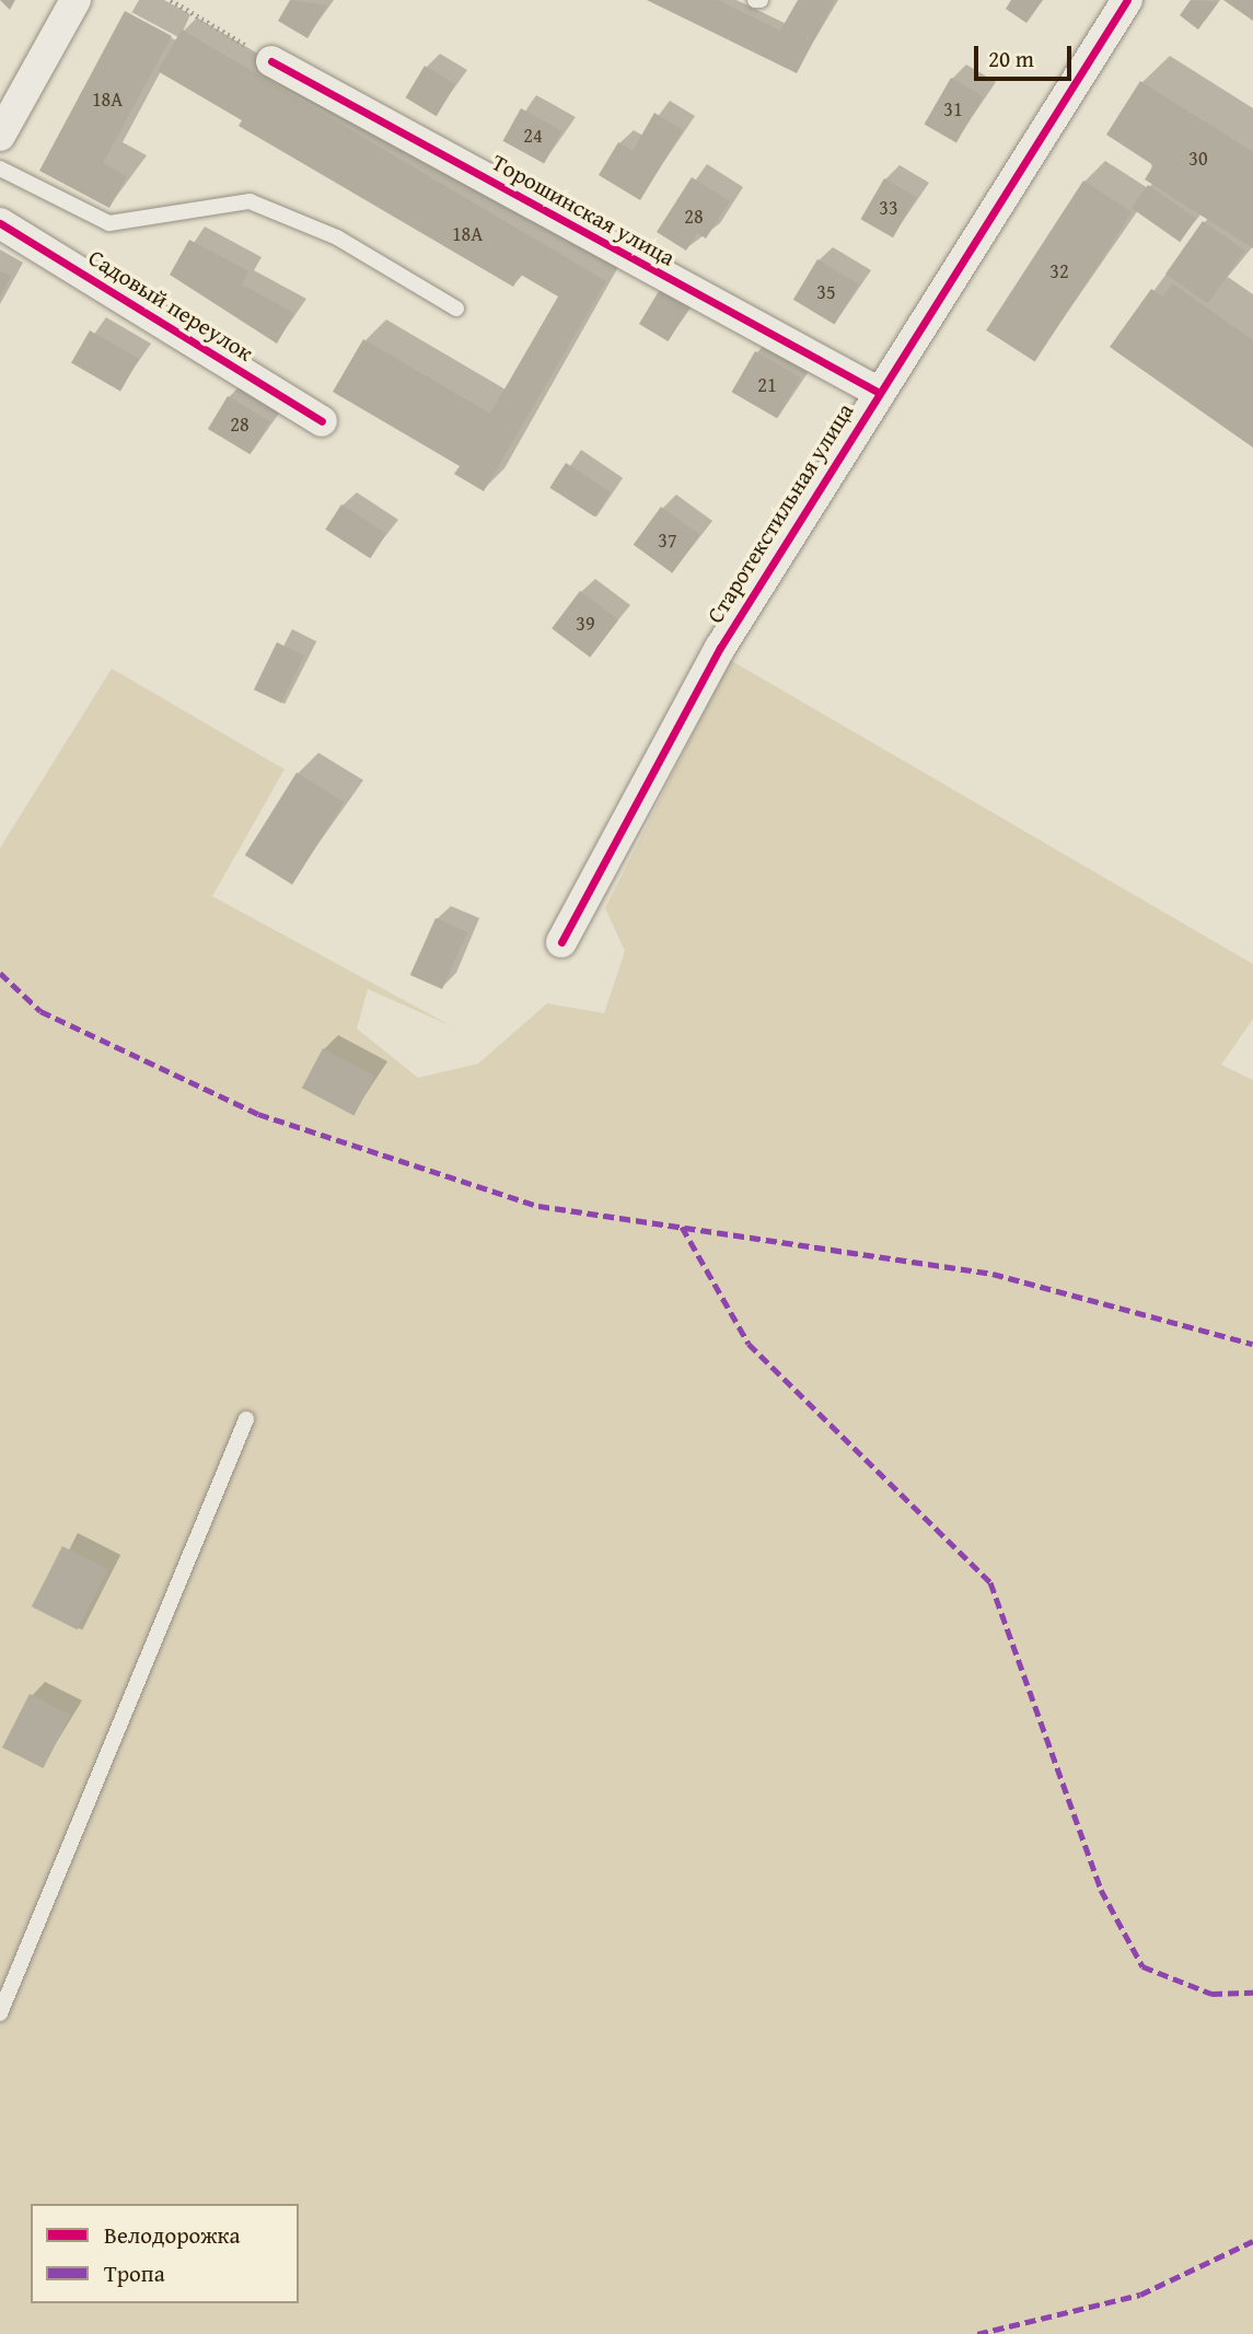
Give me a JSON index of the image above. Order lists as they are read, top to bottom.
{
  "streets": {
    "street": ["Торошинская улица", "Садовый переулок", "Старотекстильная улица"]
  },
  "crossings": [
    ["Торошинская улица", "Старотекстильная улица"]
  ],
  "house_numbers": [
    "18А",
    "31",
    "24",
    "30",
    "33",
    "28",
    "18А",
    "32",
    "35",
    "21",
    "28",
    "37",
    "39"
  ],
  "legend": ["Велодорожка", "Тропа"],
  "scale_bar": "20 m"
}
